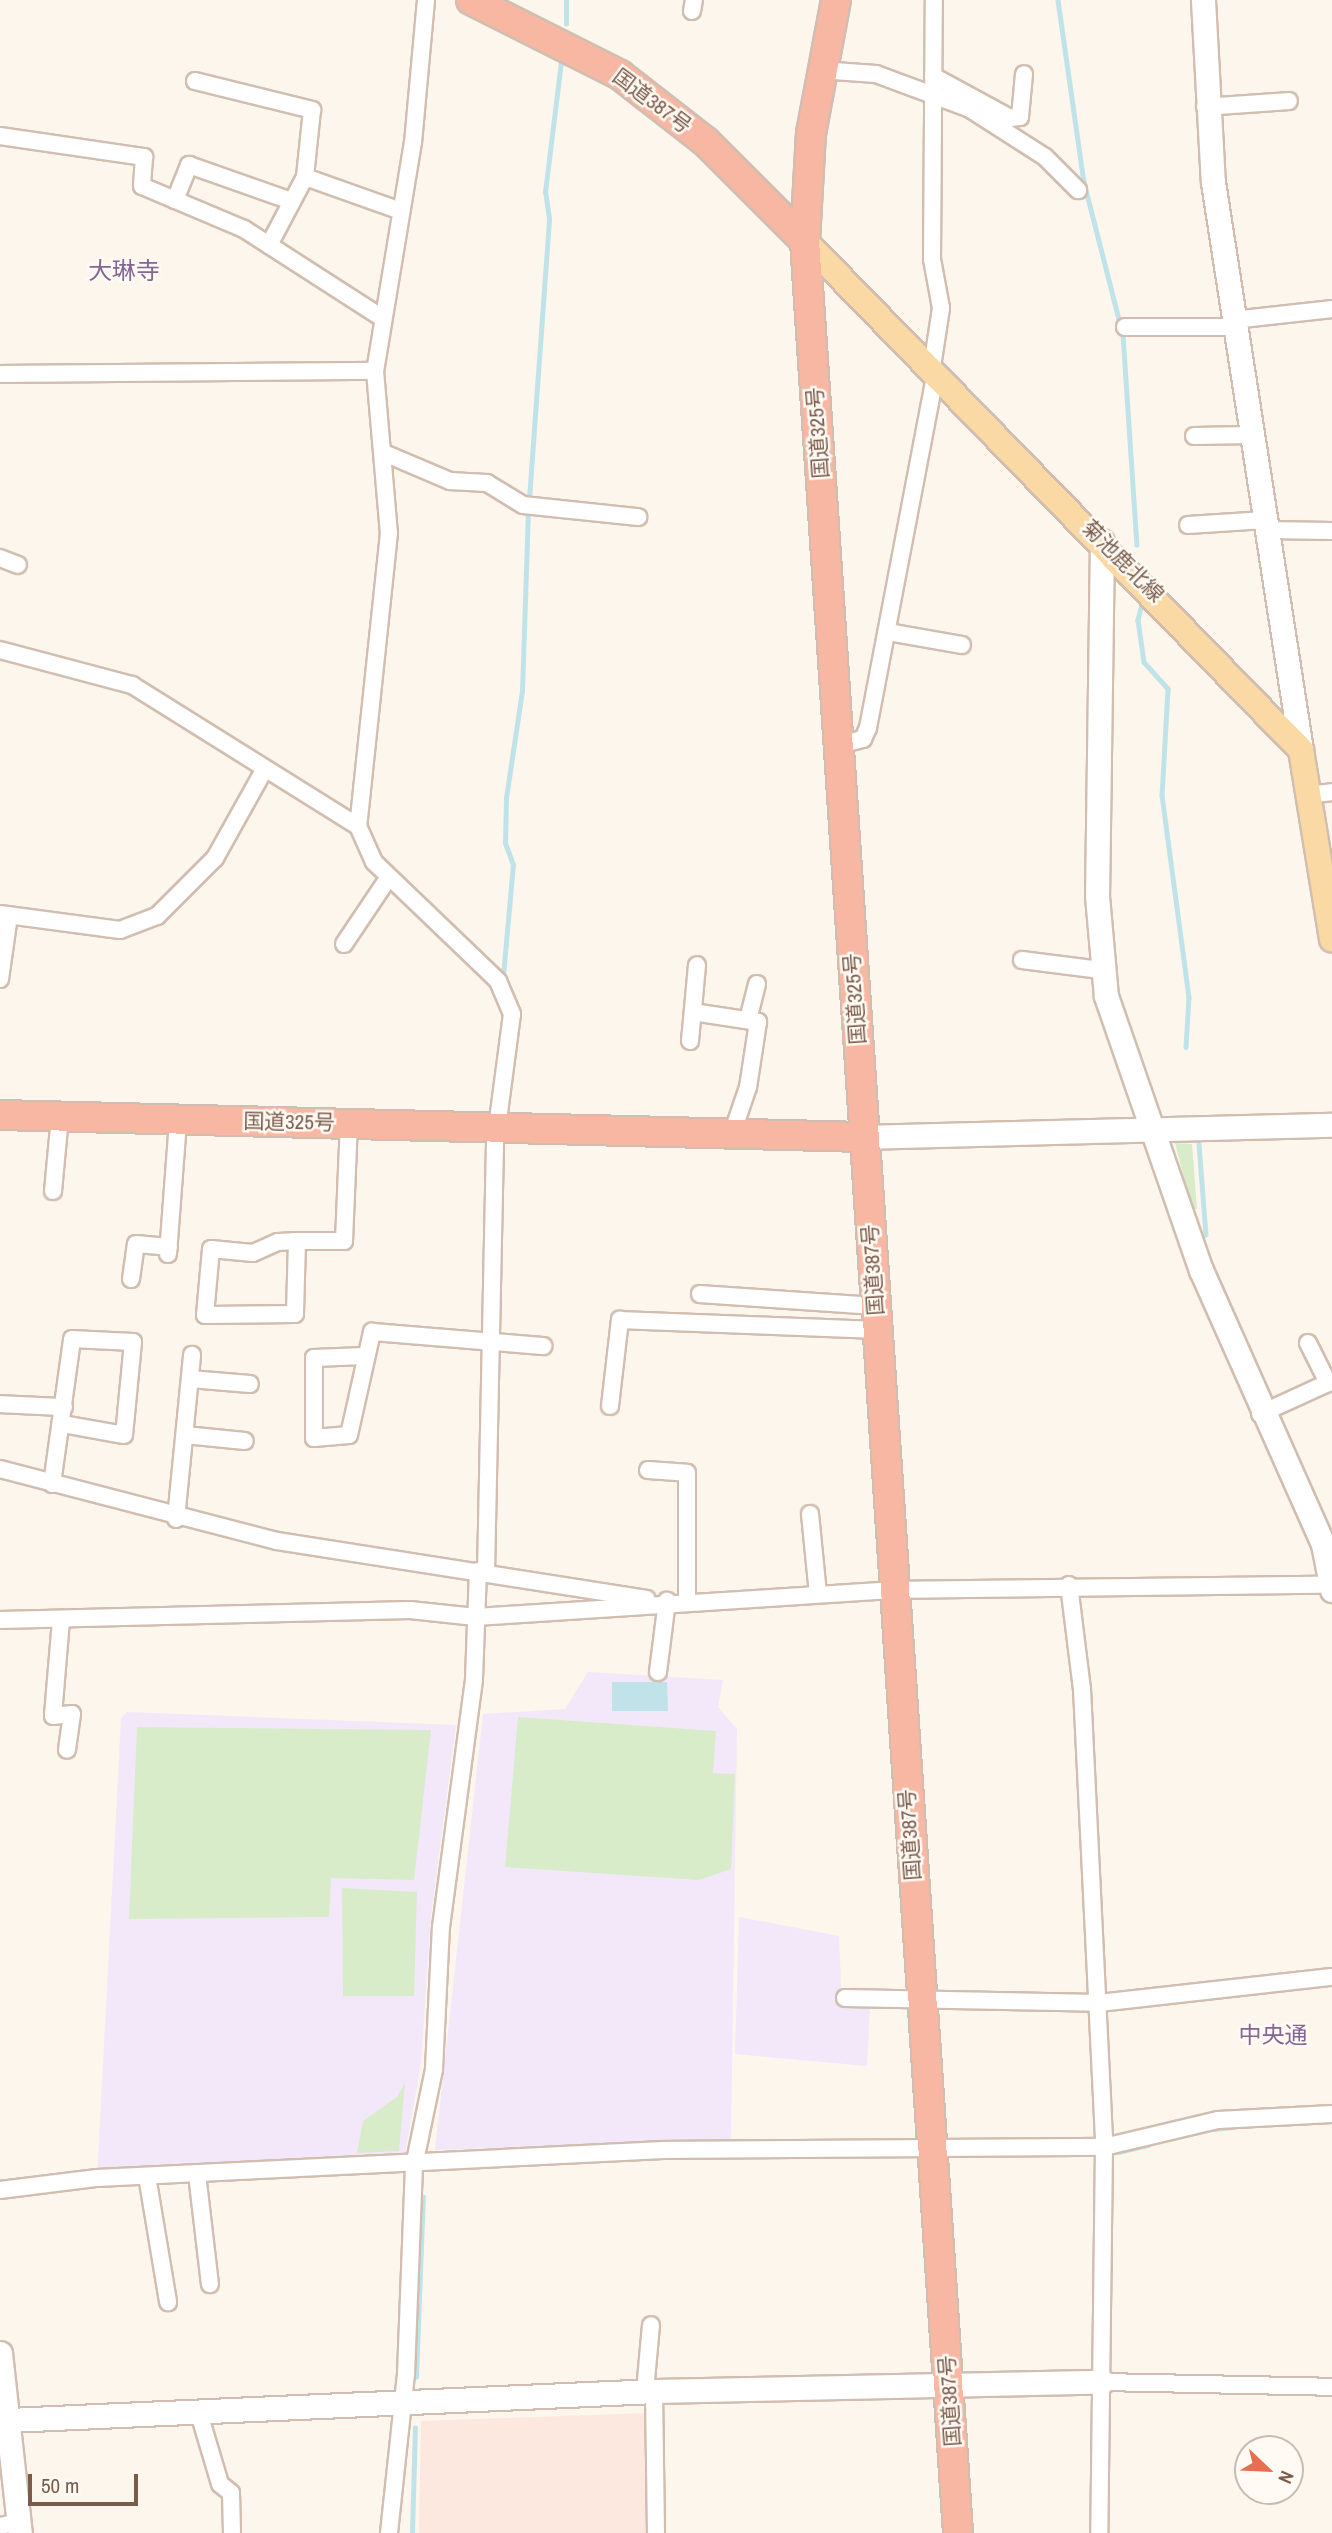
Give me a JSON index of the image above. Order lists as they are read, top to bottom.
{
  "streets": {
    "highway": ["国道387号", "国道325号"],
    "main road": ["菊池鹿北線"]
  },
  "crossings": [
    ["国道387号", "国道325号"],
    ["国道387号", "菊池鹿北線"],
    ["国道325号", "菊池鹿北線"]
  ],
  "districts": ["大琳寺", "中央通"],
  "scale_bar": "50 m",
  "north": "bottom right"
}
